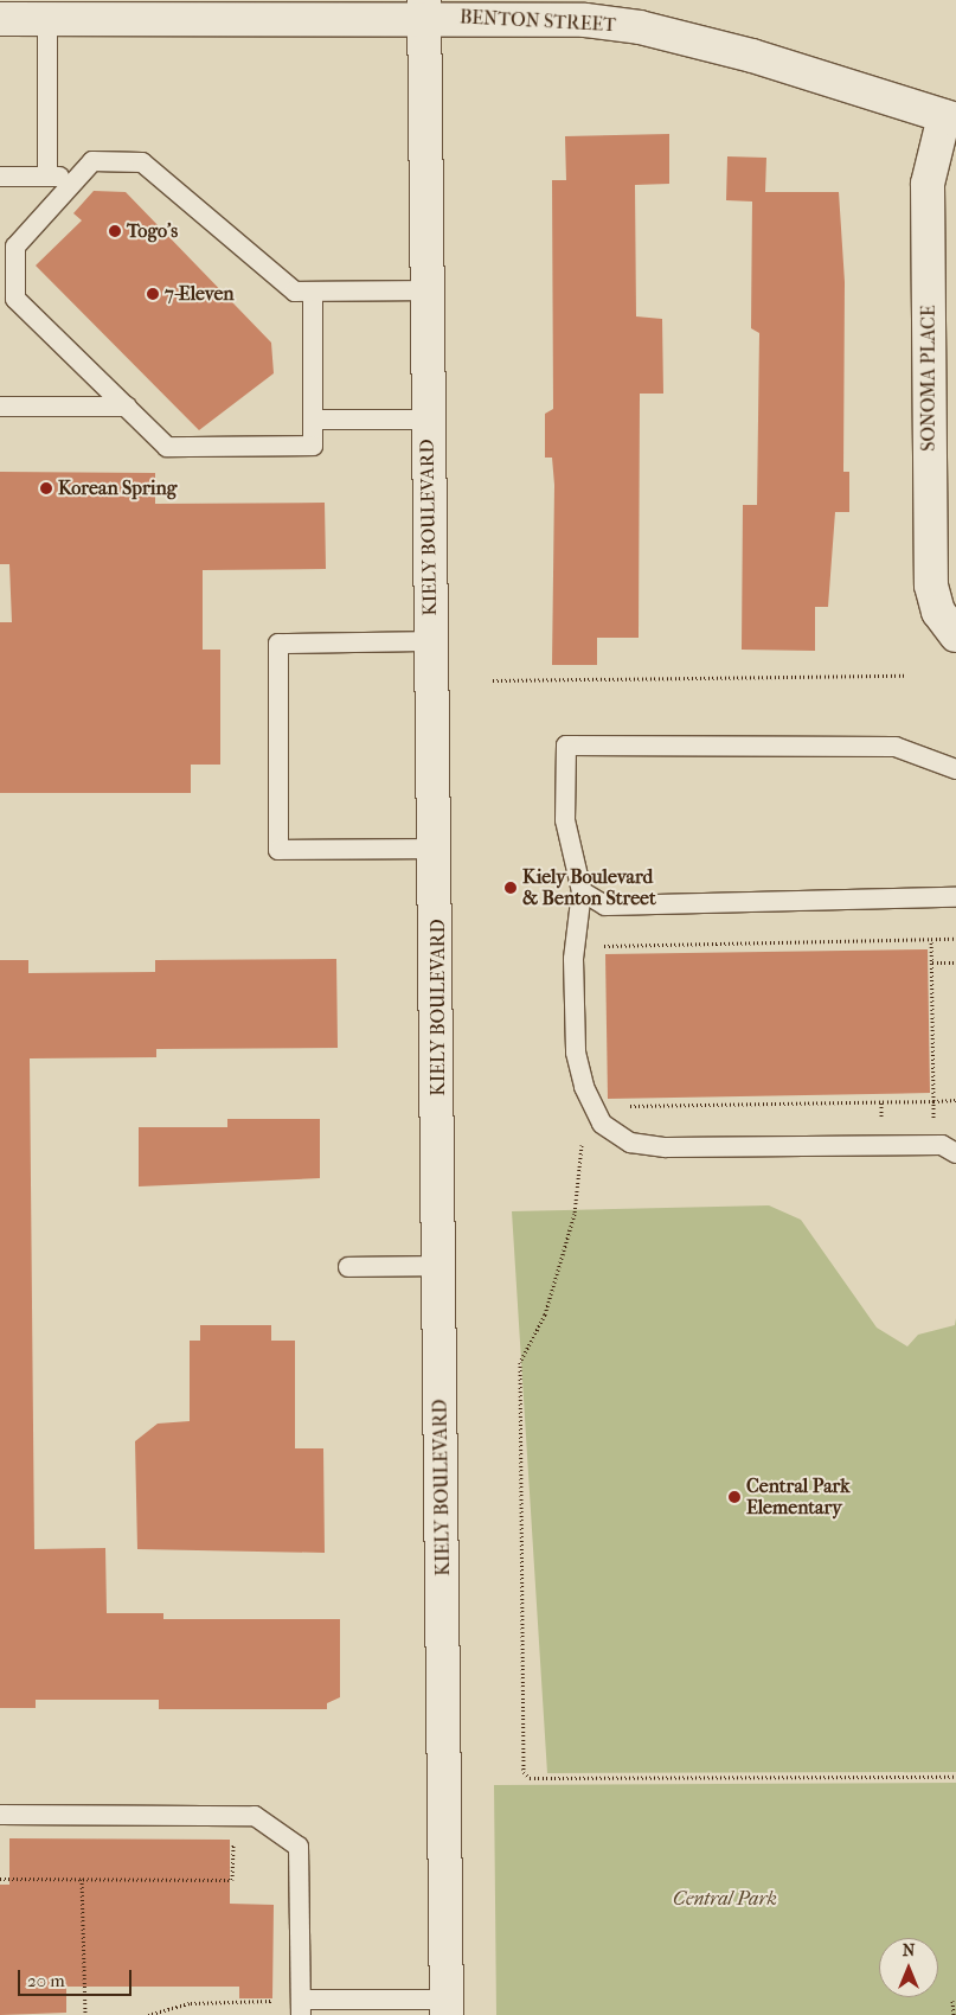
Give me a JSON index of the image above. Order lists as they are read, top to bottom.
{
  "streets": {
    "main road": ["BENTON STREET", "SONOMA PLACE", "KIELY BOULEVARD"]
  },
  "crossings": [
    ["BENTON STREET", "SONOMA PLACE"],
    ["BENTON STREET", "KIELY BOULEVARD"]
  ],
  "parks": ["Central Park"],
  "places": [
    "Togo's",
    "7-Eleven",
    "Korean Spring",
    "Kiely Boulevard & Benton Street",
    "Central Park Elementary"
  ],
  "scale_bar": "20 m",
  "north": "top"
}
